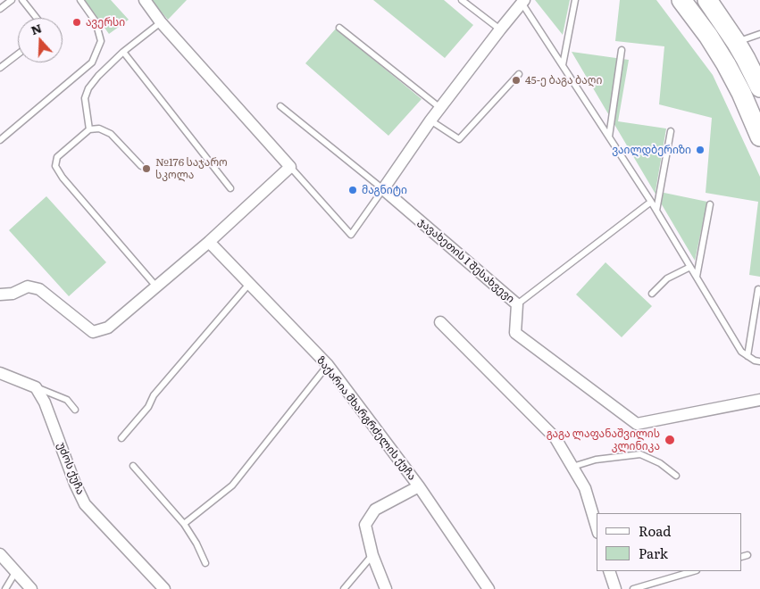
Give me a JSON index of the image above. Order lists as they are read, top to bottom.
{
  "streets": {
    "street": ["ჯავახეთის I შესახვევი", "ზაქარია მხარგრძელის ქუჩა", "უძოს ქუჩა"]
  },
  "places": [
    "ავერსი",
    "45-ე ბაგა ბაღი",
    "ვაილდბერიზი",
    "№176 საჯარო სკოლა",
    "მაგნიტი",
    "გაგა ლაფანაშვილის კლინიკა"
  ],
  "legend": ["Road", "Park"],
  "north": "top"
}
